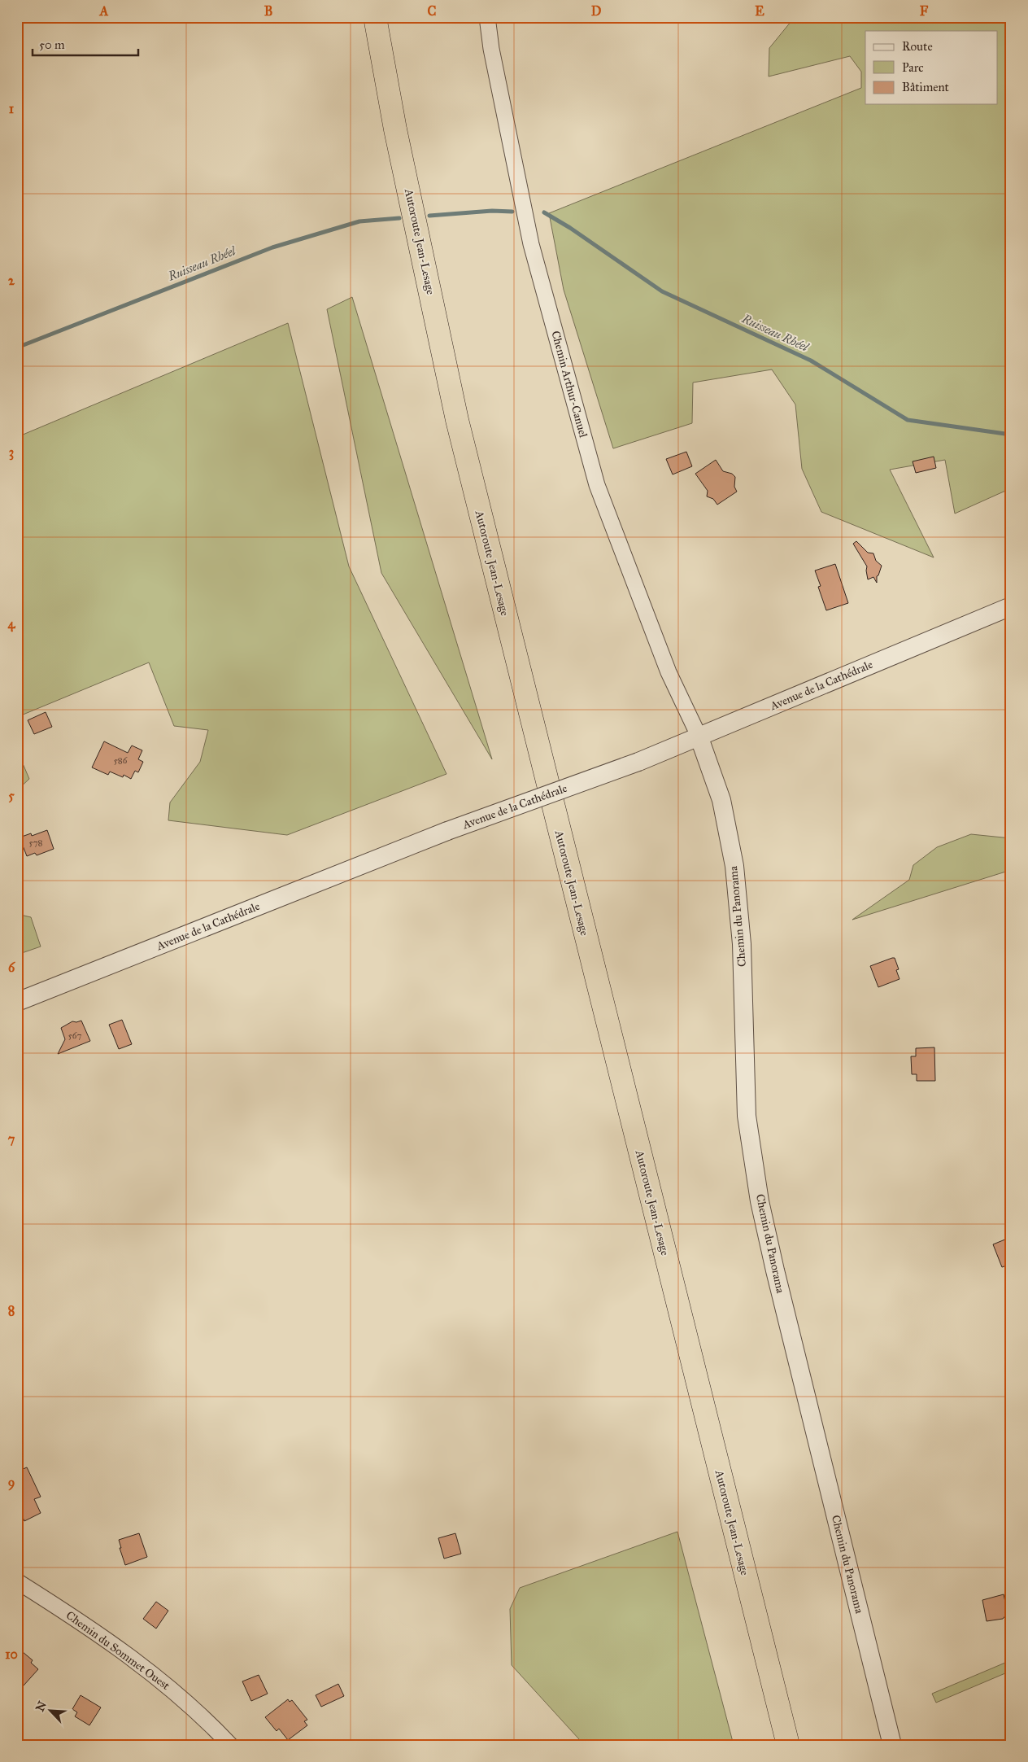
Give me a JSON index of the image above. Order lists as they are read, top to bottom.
{
  "streets": {
    "highway": ["Autoroute Jean-Lesage"],
    "street": [
      "Chemin Arthur-Canuel",
      "Avenue de la Cathédrale",
      "Chemin du Panorama",
      "Chemin du Sommet Ouest"
    ]
  },
  "crossings": [
    ["Chemin Arthur-Canuel", "Avenue de la Cathédrale"],
    ["Chemin Arthur-Canuel", "Chemin du Panorama"],
    ["Avenue de la Cathédrale", "Chemin du Panorama"]
  ],
  "water": ["Ruisseau Rhéel"],
  "house_numbers": ["586", "578", "567"],
  "legend": ["Route", "Parc", "Bâtiment"],
  "scale_bar": "50 m",
  "north": "top left",
  "grid": {
    "columns": [
      "A",
      "B",
      "C",
      "D",
      "E",
      "F"
    ],
    "rows": [
      "1",
      "2",
      "3",
      "4",
      "5",
      "6",
      "7",
      "8",
      "9",
      "10"
    ]
  }
}
